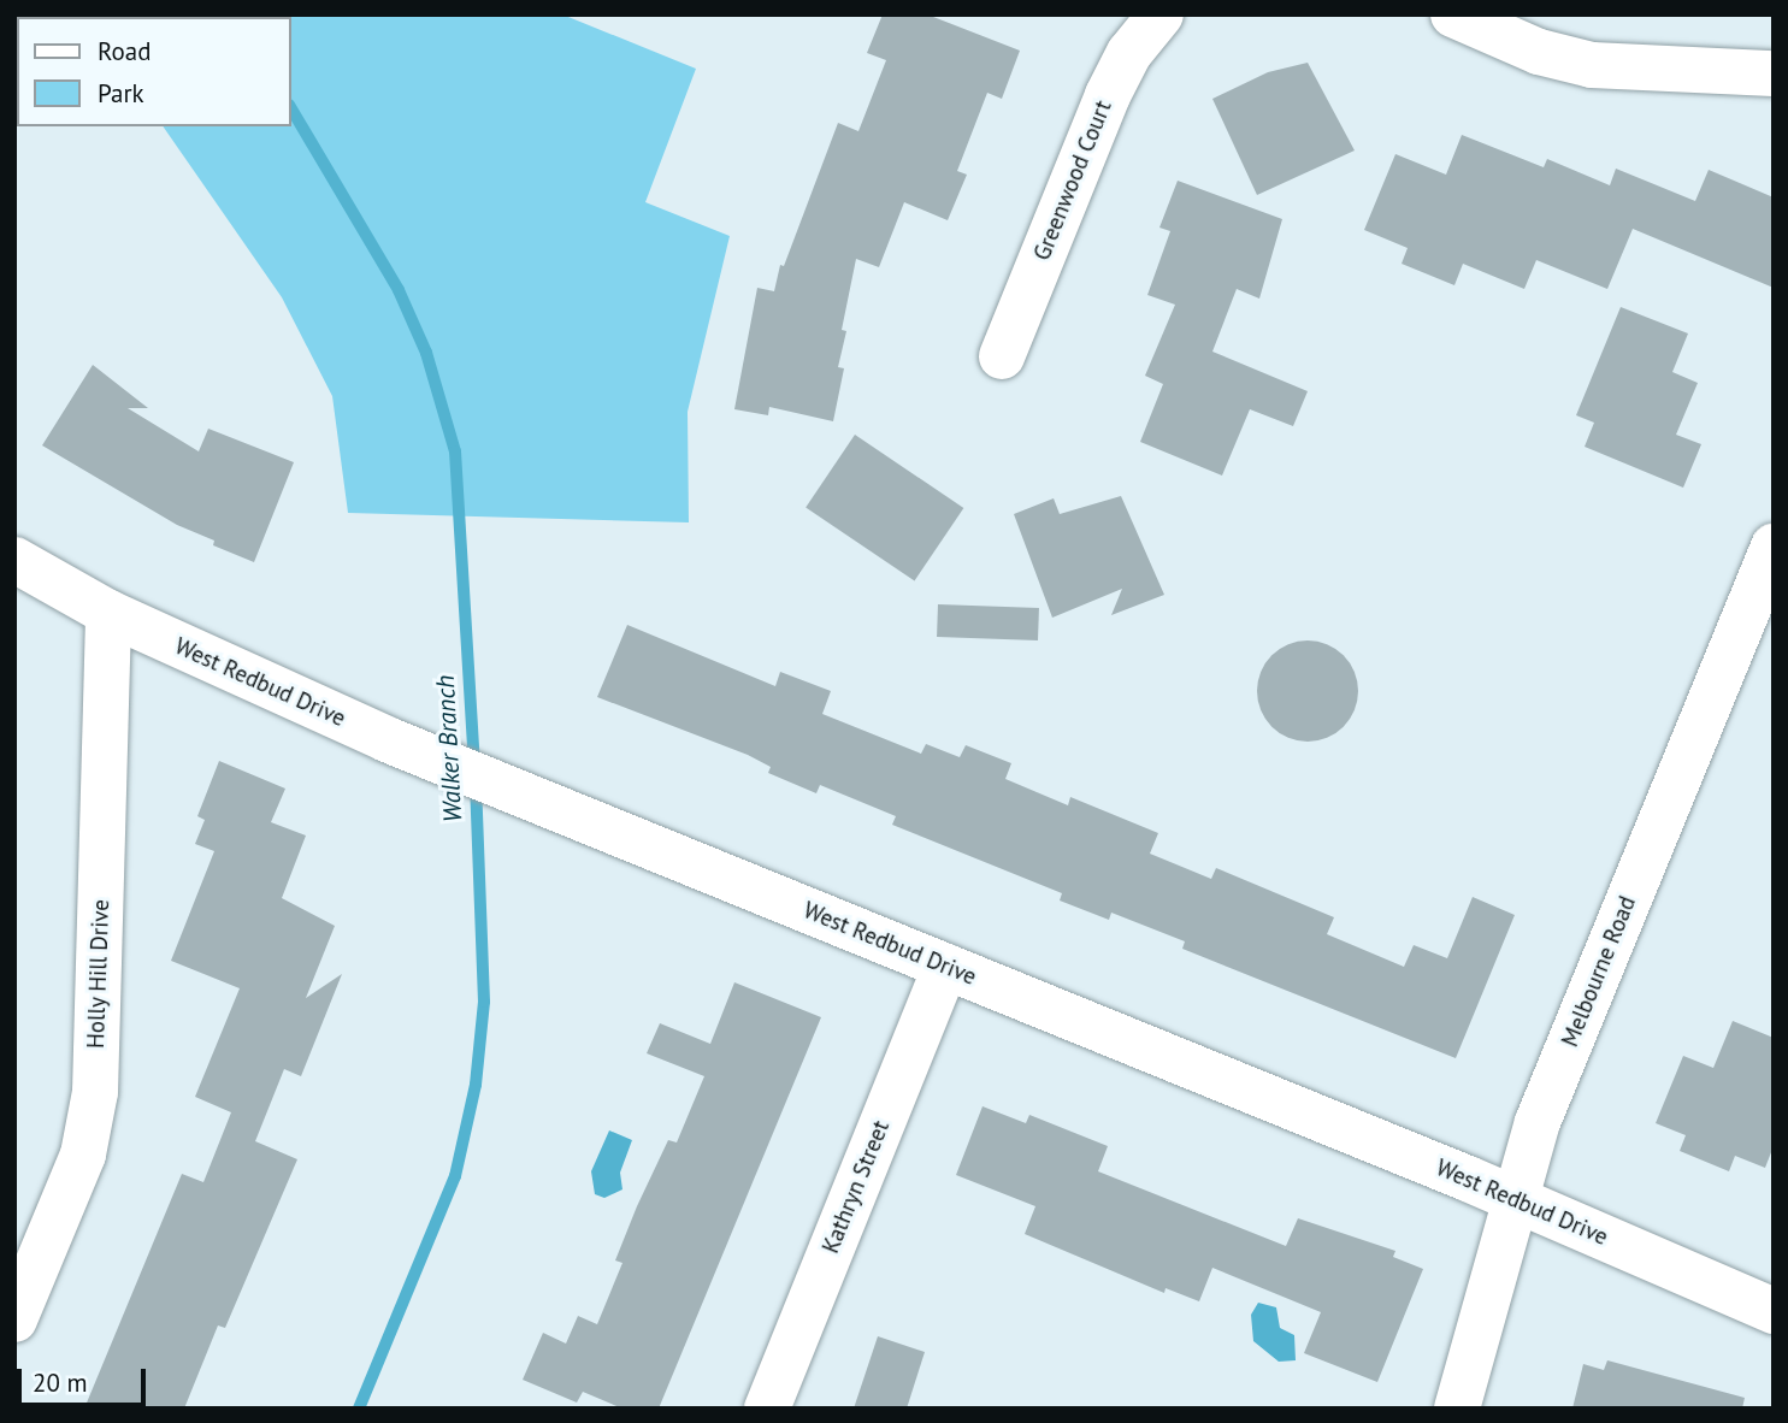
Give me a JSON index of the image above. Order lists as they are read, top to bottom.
{
  "streets": {
    "street": [
      "Greenwood Court",
      "West Redbud Drive",
      "Melbourne Road",
      "Holly Hill Drive",
      "Kathryn Street"
    ]
  },
  "crossings": [
    ["West Redbud Drive", "Melbourne Road"],
    ["West Redbud Drive", "Holly Hill Drive"],
    ["West Redbud Drive", "Kathryn Street"]
  ],
  "water": ["Walker Branch"],
  "legend": ["Road", "Park"],
  "scale_bar": "20 m"
}
